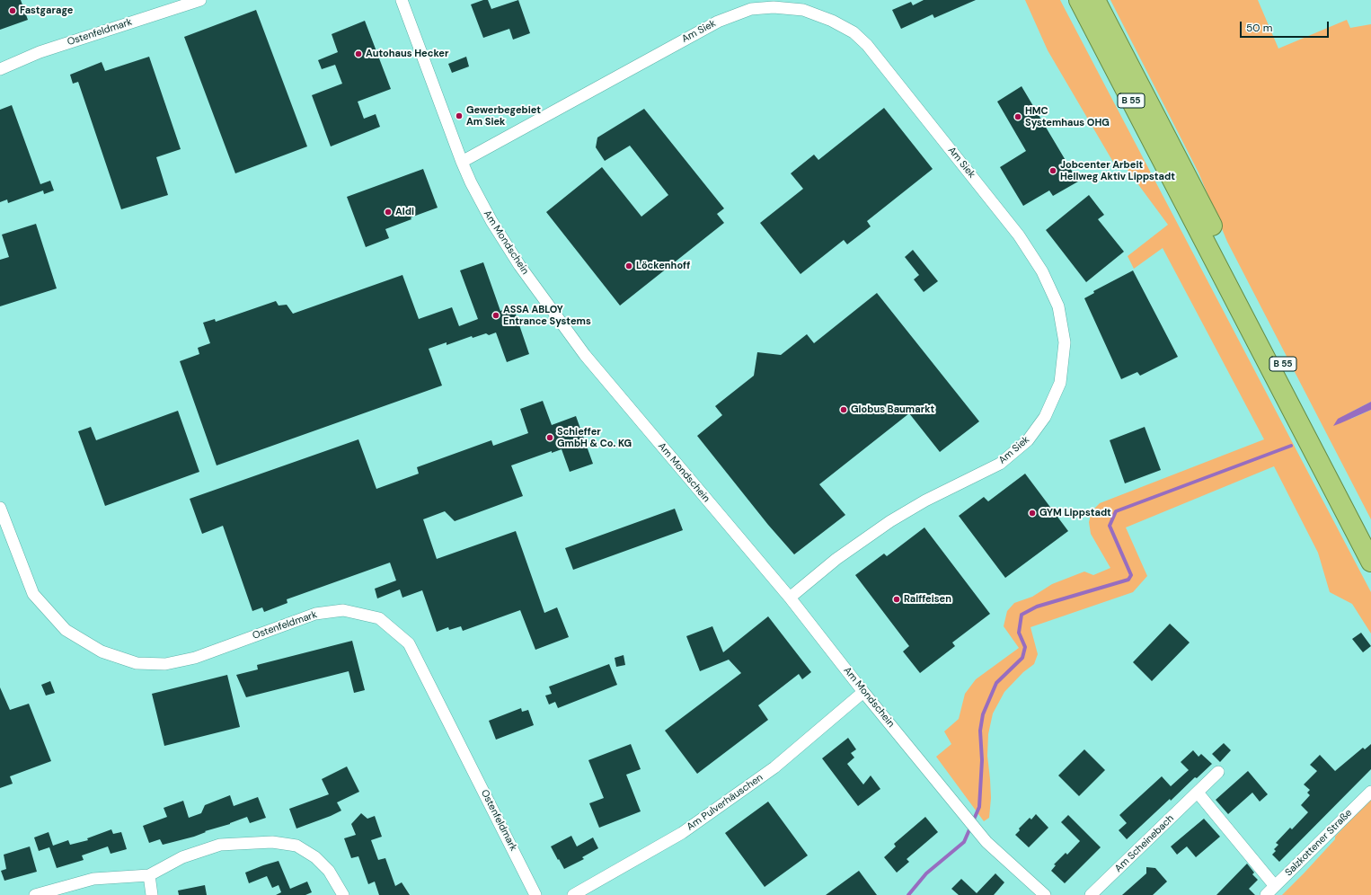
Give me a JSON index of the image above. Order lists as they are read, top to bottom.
{
  "streets": {
    "highway": ["B 55"],
    "street": [
      "Am Siek",
      "Ostenfeldmark",
      "Am Mondschein",
      "Am Pulverhäuschen",
      "Salzkottener Straße",
      "Am Scheinebach"
    ]
  },
  "crossings": [
    ["Am Siek", "Am Mondschein"],
    ["Am Mondschein", "Am Pulverhäuschen"]
  ],
  "places": [
    "Fastgarage",
    "Autohaus Hecker",
    "Gewerbegebiet Am Siek",
    "HMC Systemhaus OHG",
    "Jobcenter Arbeit Hellweg Aktiv Lippstadt",
    "Aldi",
    "Löckenhoff",
    "ASSA ABLOY Entrance Systems",
    "Globus Baumarkt",
    "Schieffer GmbH & Co. KG",
    "GYM Lippstadt",
    "Raiffeisen"
  ],
  "scale_bar": "50 m"
}
